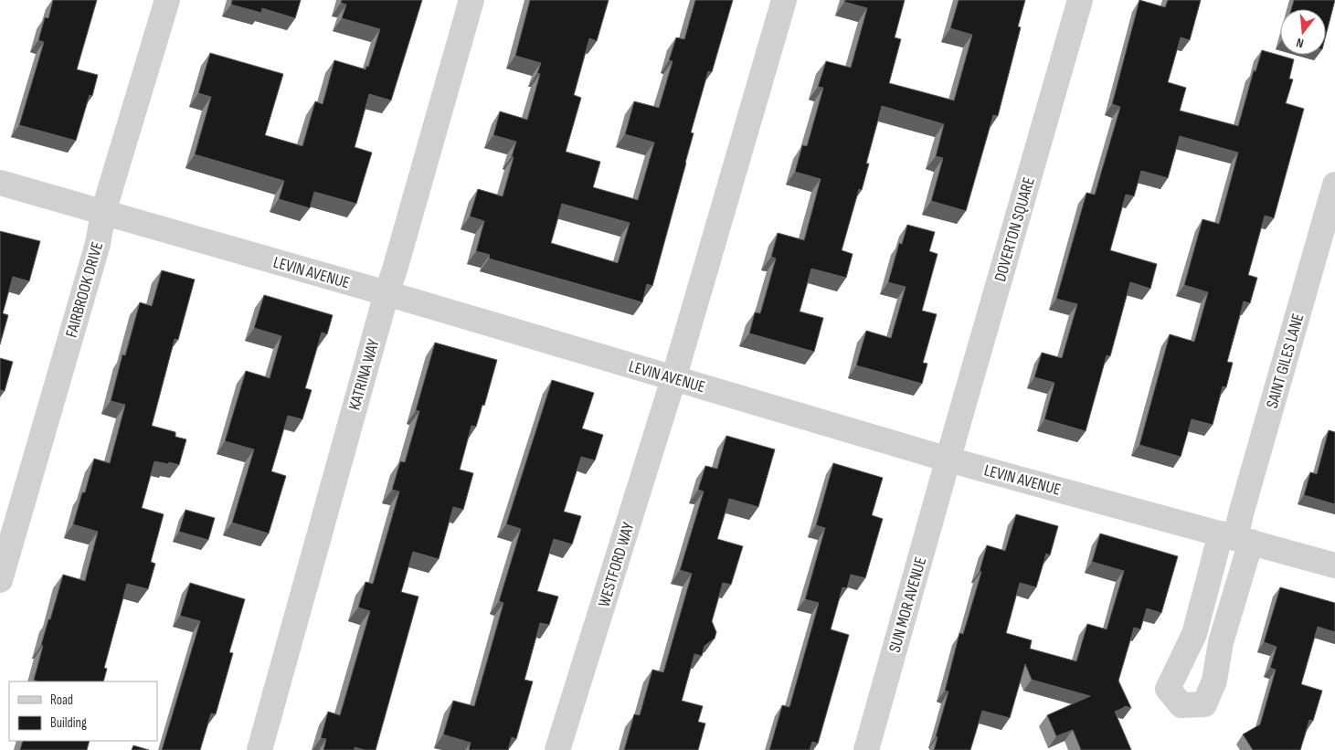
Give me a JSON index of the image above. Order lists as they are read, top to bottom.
{
  "streets": {
    "street": [
      "DOVERTON SQUARE",
      "LEVIN AVENUE",
      "FAIRBROOK DRIVE",
      "SAINT GILES LANE",
      "KATRINA WAY",
      "WESTFORD WAY",
      "SUN MOR AVENUE"
    ]
  },
  "crossings": [
    ["DOVERTON SQUARE", "LEVIN AVENUE"],
    ["DOVERTON SQUARE", "SUN MOR AVENUE"],
    ["LEVIN AVENUE", "FAIRBROOK DRIVE"],
    ["LEVIN AVENUE", "SAINT GILES LANE"],
    ["LEVIN AVENUE", "KATRINA WAY"],
    ["LEVIN AVENUE", "WESTFORD WAY"],
    ["LEVIN AVENUE", "SUN MOR AVENUE"]
  ],
  "legend": ["Road", "Building"],
  "north": "bottom"
}
